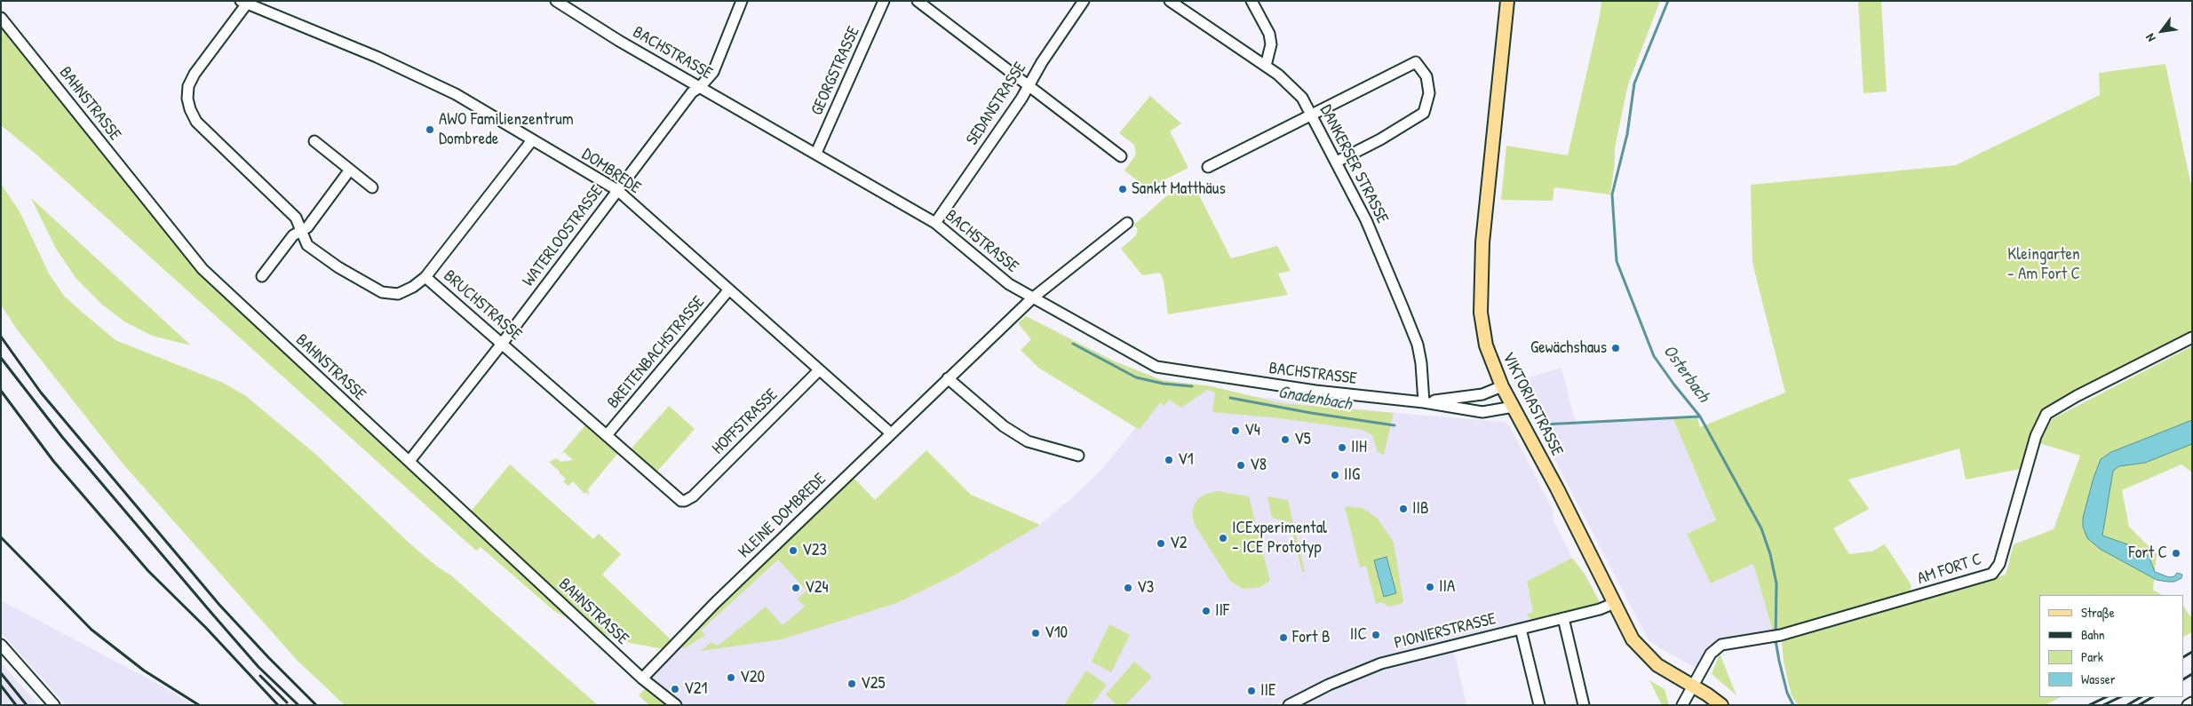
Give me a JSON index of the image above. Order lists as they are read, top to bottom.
{
  "streets": {
    "main road": ["VIKTORIASTRASSE"],
    "street": [
      "BACHSTRASSE",
      "GEORGSTRASSE",
      "BAHNSTRASSE",
      "SEDANSTRASSE",
      "DANKERSER STRASSE",
      "DOMBREDE",
      "WATERLOOSTRASSE",
      "BRUCHSTRASSE",
      "BREITENBACHSTRASSE",
      "HOFFSTRASSE",
      "KLEINE DOMBREDE",
      "AM FORT C",
      "PIONIERSTRASSE"
    ]
  },
  "crossings": [
    ["BACHSTRASSE", "GEORGSTRASSE"],
    ["BACHSTRASSE", "SEDANSTRASSE"],
    ["BACHSTRASSE", "DANKERSER STRASSE"],
    ["BACHSTRASSE", "WATERLOOSTRASSE"],
    ["BACHSTRASSE", "VIKTORIASTRASSE"],
    ["BACHSTRASSE", "KLEINE DOMBREDE"],
    ["BAHNSTRASSE", "WATERLOOSTRASSE"],
    ["BAHNSTRASSE", "KLEINE DOMBREDE"],
    ["DOMBREDE", "WATERLOOSTRASSE"],
    ["DOMBREDE", "BRUCHSTRASSE"],
    ["DOMBREDE", "BREITENBACHSTRASSE"],
    ["DOMBREDE", "HOFFSTRASSE"],
    ["DOMBREDE", "KLEINE DOMBREDE"],
    ["WATERLOOSTRASSE", "BRUCHSTRASSE"],
    ["BRUCHSTRASSE", "BREITENBACHSTRASSE"],
    ["BRUCHSTRASSE", "HOFFSTRASSE"],
    ["VIKTORIASTRASSE", "AM FORT C"],
    ["VIKTORIASTRASSE", "PIONIERSTRASSE"]
  ],
  "water": ["Osterbach", "Gnadenbach"],
  "parks": ["Kleingarten - Am Fort C"],
  "places": [
    "AWO Familienzentrum Dombrede",
    "Sankt Matthäus",
    "Gewächshaus",
    "V4",
    "V5",
    "IIH",
    "V1",
    "V8",
    "IIG",
    "IIB",
    "ICExperimental - ICE Prototyp",
    "V2",
    "V23",
    "Fort C",
    "IIA",
    "V24",
    "V3",
    "IIF",
    "V10",
    "IIC",
    "Fort B",
    "V20",
    "V25",
    "V21",
    "IIE"
  ],
  "legend": [
    "Straße",
    "Bahn",
    "Park",
    "Wasser"
  ],
  "north": "bottom left"
}
